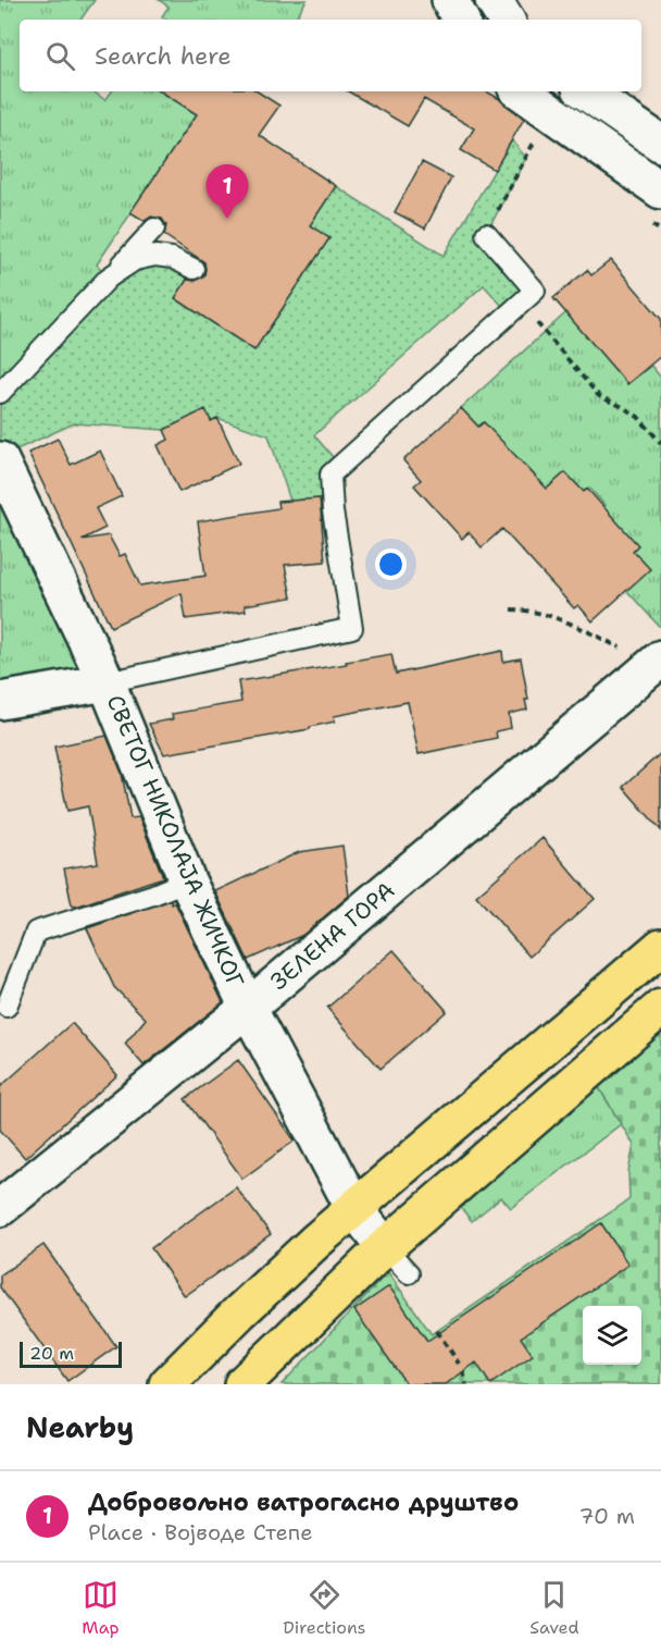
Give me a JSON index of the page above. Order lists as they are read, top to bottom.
{
  "streets": {
    "street": ["СВЕТОГ НИКОЛАЈА ЖИЧКОГ", "ЗЕЛЕНА ГОРА"]
  },
  "crossings": [
    ["СВЕТОГ НИКОЛАЈА ЖИЧКОГ", "ЗЕЛЕНА ГОРА"]
  ],
  "scale_bar": "20 m",
  "page": {
    "search": "Search here",
    "pins": "1",
    "scale": "20 m",
    "heading": "Nearby",
    "list": [
      {
        "mark": "1",
        "name": "Добровољно ватрогасно друштво",
        "note": "Place · Војводе Степе",
        "value": "70 m"
      }
    ],
    "nav": ["Map", "Directions", "Saved"]
  }
}
